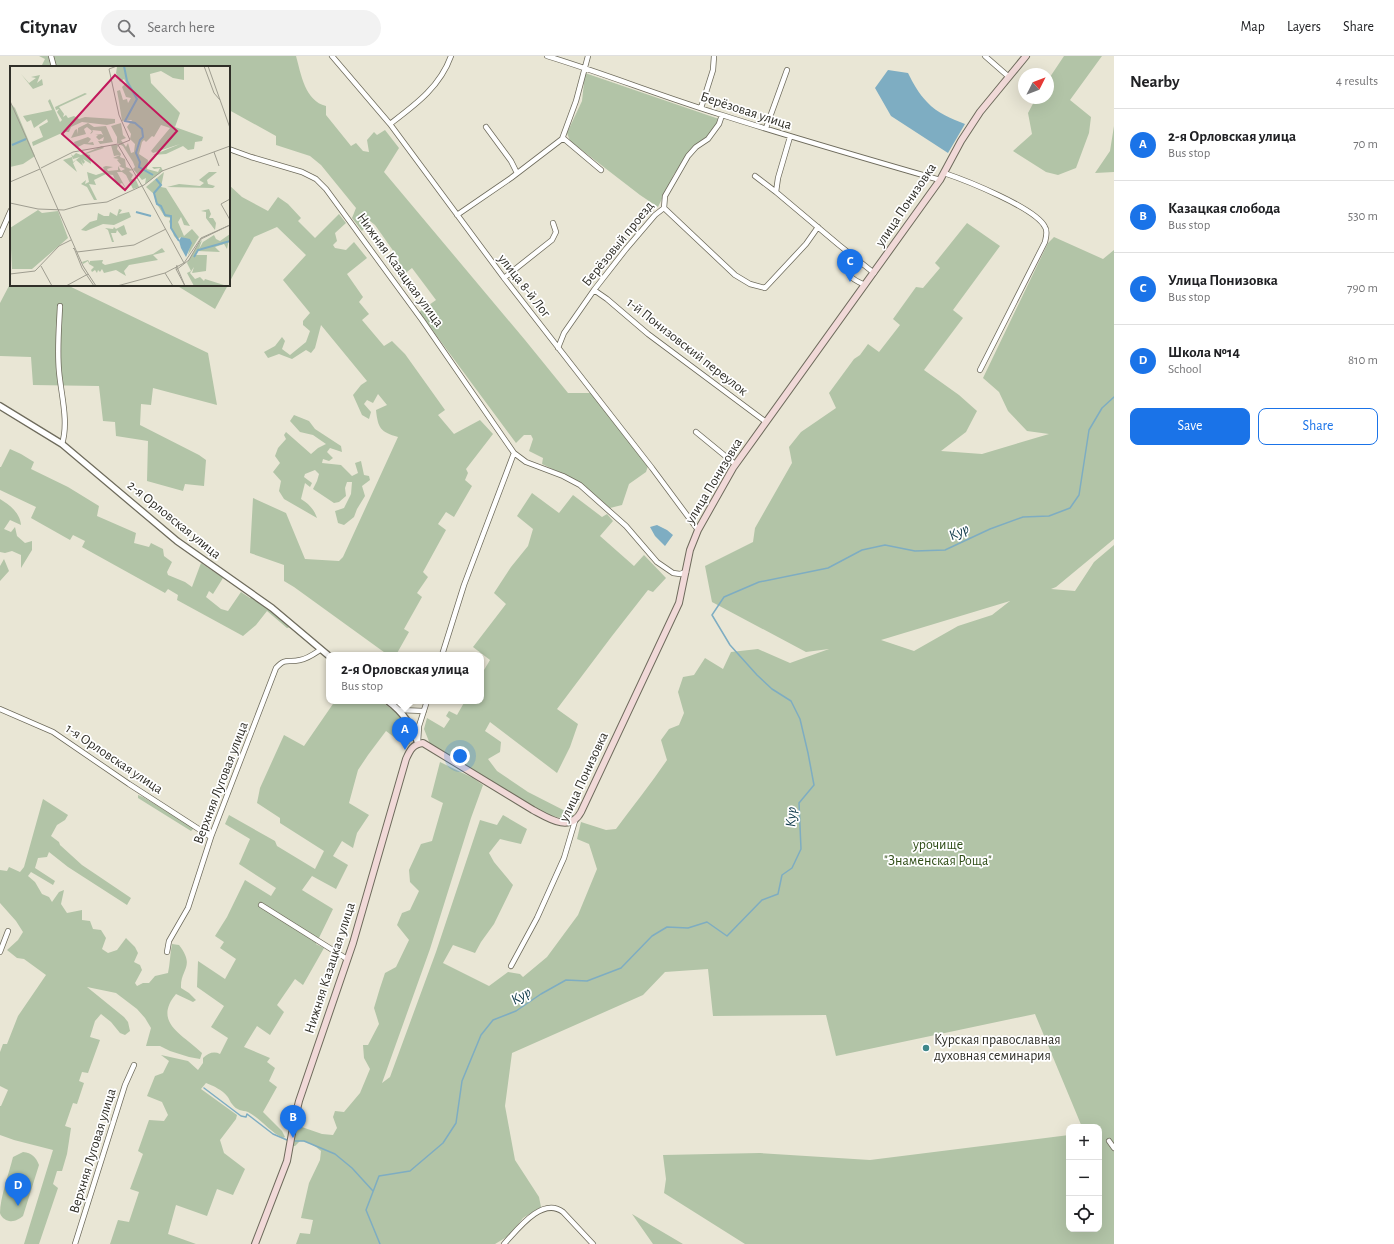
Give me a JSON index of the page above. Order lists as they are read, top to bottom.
{
  "streets": {
    "main road": ["улица Понизовка", "Нижняя Казацкая улица"],
    "street": [
      "Берёзовая улица",
      "Берёзовый проезд",
      "улица 8-й Лог",
      "1-й Понизовский переулок",
      "2-я Орловская улица",
      "1-я Орловская улица",
      "Верхняя Луговая улица"
    ]
  },
  "crossings": [
    ["Берёзовая улица", "улица Понизовка"],
    ["Берёзовая улица", "Берёзовый проезд"],
    ["улица Понизовка", "Нижняя Казацкая улица"],
    ["улица Понизовка", "улица 8-й Лог"],
    ["улица Понизовка", "1-й Понизовский переулок"],
    ["Берёзовый проезд", "улица 8-й Лог"],
    ["Берёзовый проезд", "1-й Понизовский переулок"],
    ["2-я Орловская улица", "Верхняя Луговая улица"],
    ["1-я Орловская улица", "Верхняя Луговая улица"]
  ],
  "water": ["Кур"],
  "parks": ["урочище \"Знаменская Роща\""],
  "places": ["Курская православная духовная семинария"],
  "north": "top right",
  "page": {
    "header": "Citynav",
    "search": "Search here",
    "nav": ["Map", "Layers", "Share"],
    "heading": ["Nearby", "4 results"],
    "list": [
      {
        "mark": "A",
        "name": "2-я Орловская улица",
        "note": "Bus stop",
        "value": "70 m"
      },
      {
        "mark": "B",
        "name": "Казацкая слобода",
        "note": "Bus stop",
        "value": "530 m"
      },
      {
        "mark": "C",
        "name": "Улица Понизовка",
        "note": "Bus stop",
        "value": "790 m"
      },
      {
        "mark": "D",
        "name": "Школа №14",
        "note": "School",
        "value": "810 m"
      }
    ],
    "pins": [
      "C",
      "A",
      "B",
      "D"
    ],
    "buttons": ["Save", "Share"],
    "popup": ["2-я Орловская улица", "Bus stop"],
    "map_buttons": ["+", "−"]
  }
}
